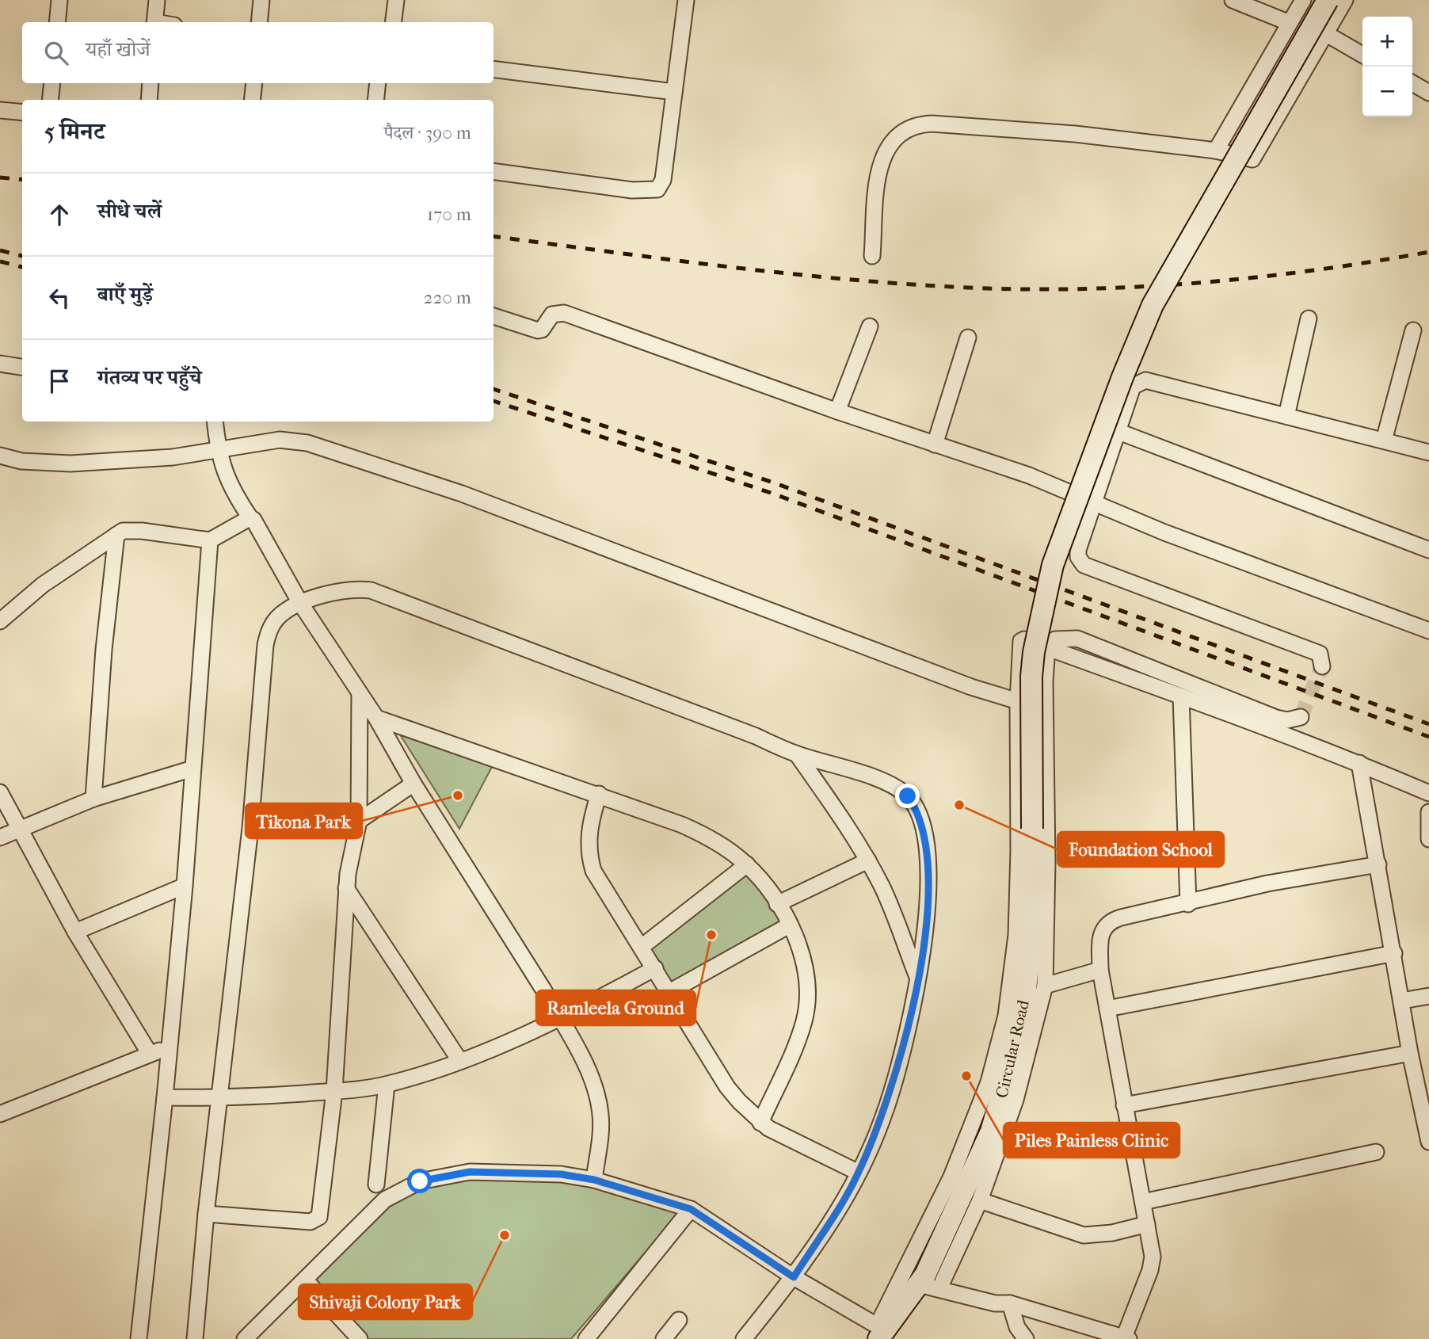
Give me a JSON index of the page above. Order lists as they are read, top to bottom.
{
  "streets": {
    "main road": ["Circular Road"]
  },
  "places": [
    "Tikona Park",
    "Foundation School",
    "Ramleela Ground",
    "Piles Painless Clinic",
    "Shivaji Colony Park"
  ],
  "page": {
    "map_buttons": ["+", "−"],
    "search": "यहाँ खोजें",
    "heading": ["5 मिनट", "पैदल · 390 m"],
    "list": [
      ["सीधे चलें", "170 m"],
      ["बाएँ मुड़ें", "220 m"],
      "गंतव्य पर पहुँचे"
    ]
  }
}
